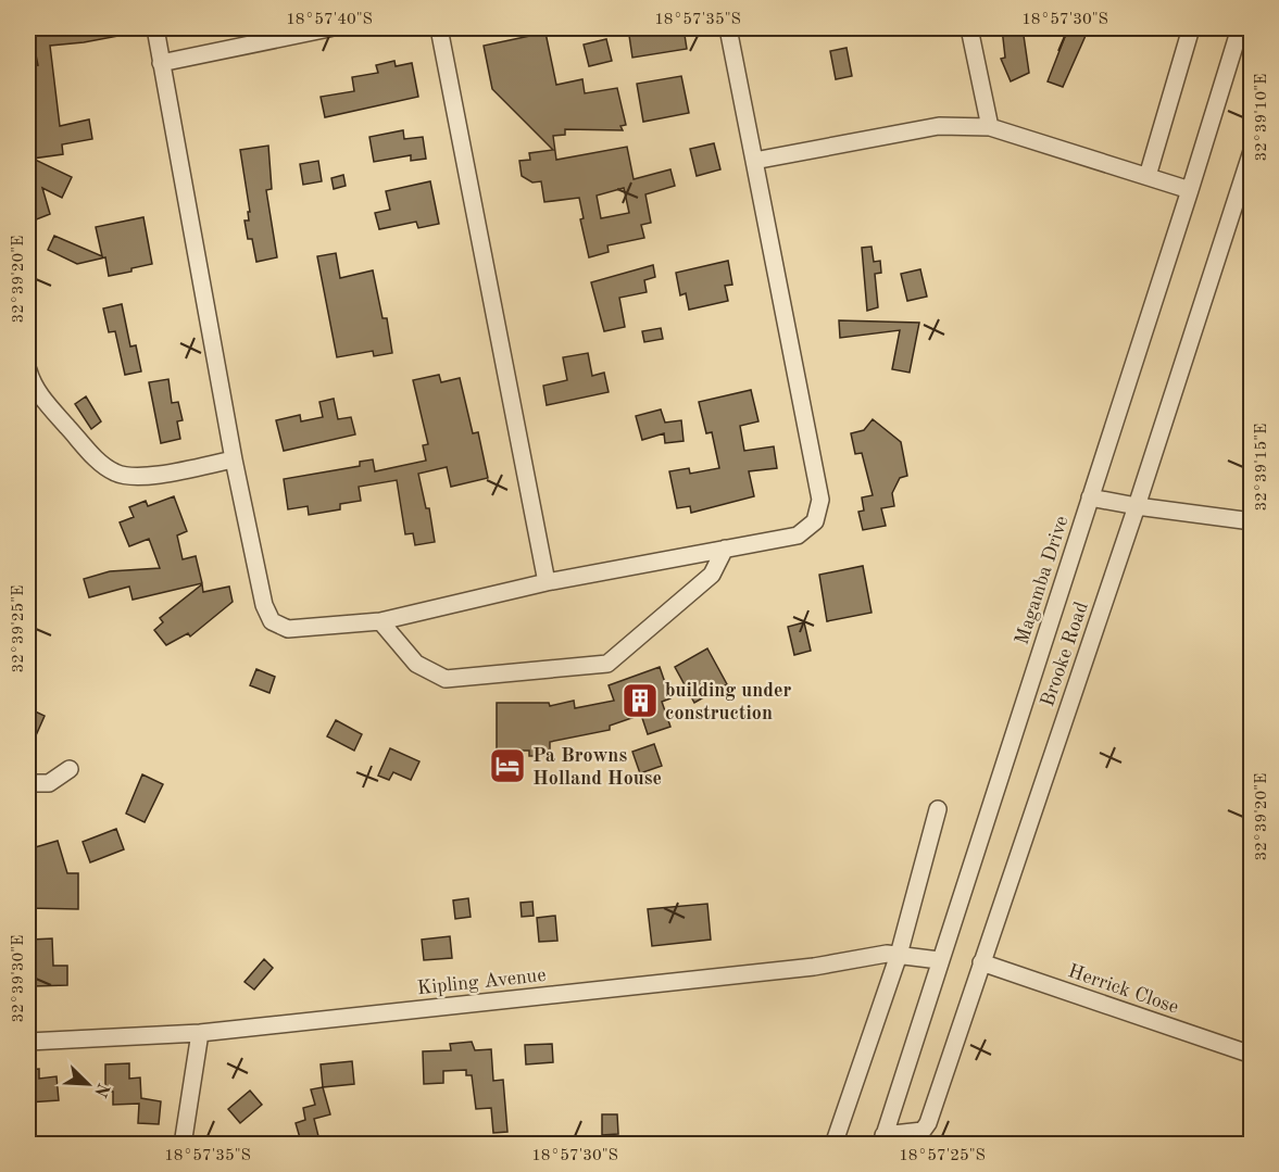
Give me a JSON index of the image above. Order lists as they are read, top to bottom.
{
  "streets": {
    "street": [
      "Magamba Drive",
      "Brooke Road",
      "Kipling Avenue",
      "Herrick Close"
    ]
  },
  "crossings": [
    ["Magamba Drive", "Brooke Road"],
    ["Magamba Drive", "Kipling Avenue"],
    ["Brooke Road", "Herrick Close"]
  ],
  "places": {
    "building": ["building under construction"],
    "hotel": ["Pa Browns Holland House"]
  },
  "north": "bottom right",
  "coordinates": [
    "18°57'40\"S",
    "18°57'35\"S",
    "18°57'30\"S",
    "32°39'10\"E",
    "32°39'20\"E",
    "32°39'15\"E",
    "32°39'25\"E",
    "32°39'30\"E",
    "18°57'25\"S"
  ]
}
